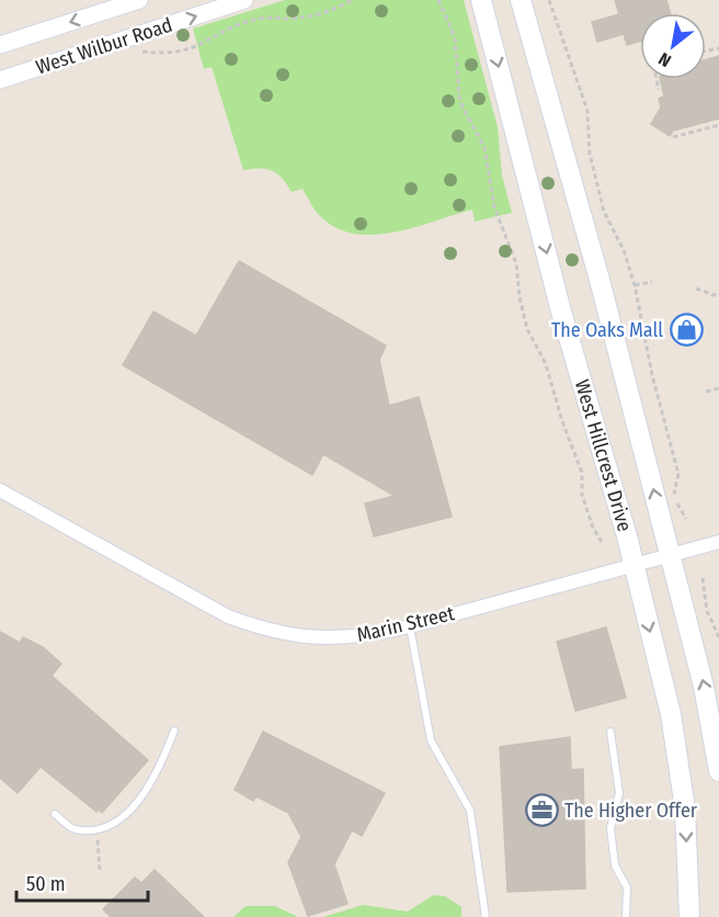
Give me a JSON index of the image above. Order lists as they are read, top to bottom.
{
  "streets": {
    "main road": ["West Hillcrest Drive"],
    "street": ["West Wilbur Road", "Marin Street"]
  },
  "crossings": [
    ["West Hillcrest Drive", "Marin Street"]
  ],
  "places": {
    "shop": ["The Oaks Mall"],
    "office": ["The Higher Offer"]
  },
  "scale_bar": "50 m",
  "north": "bottom left"
}
